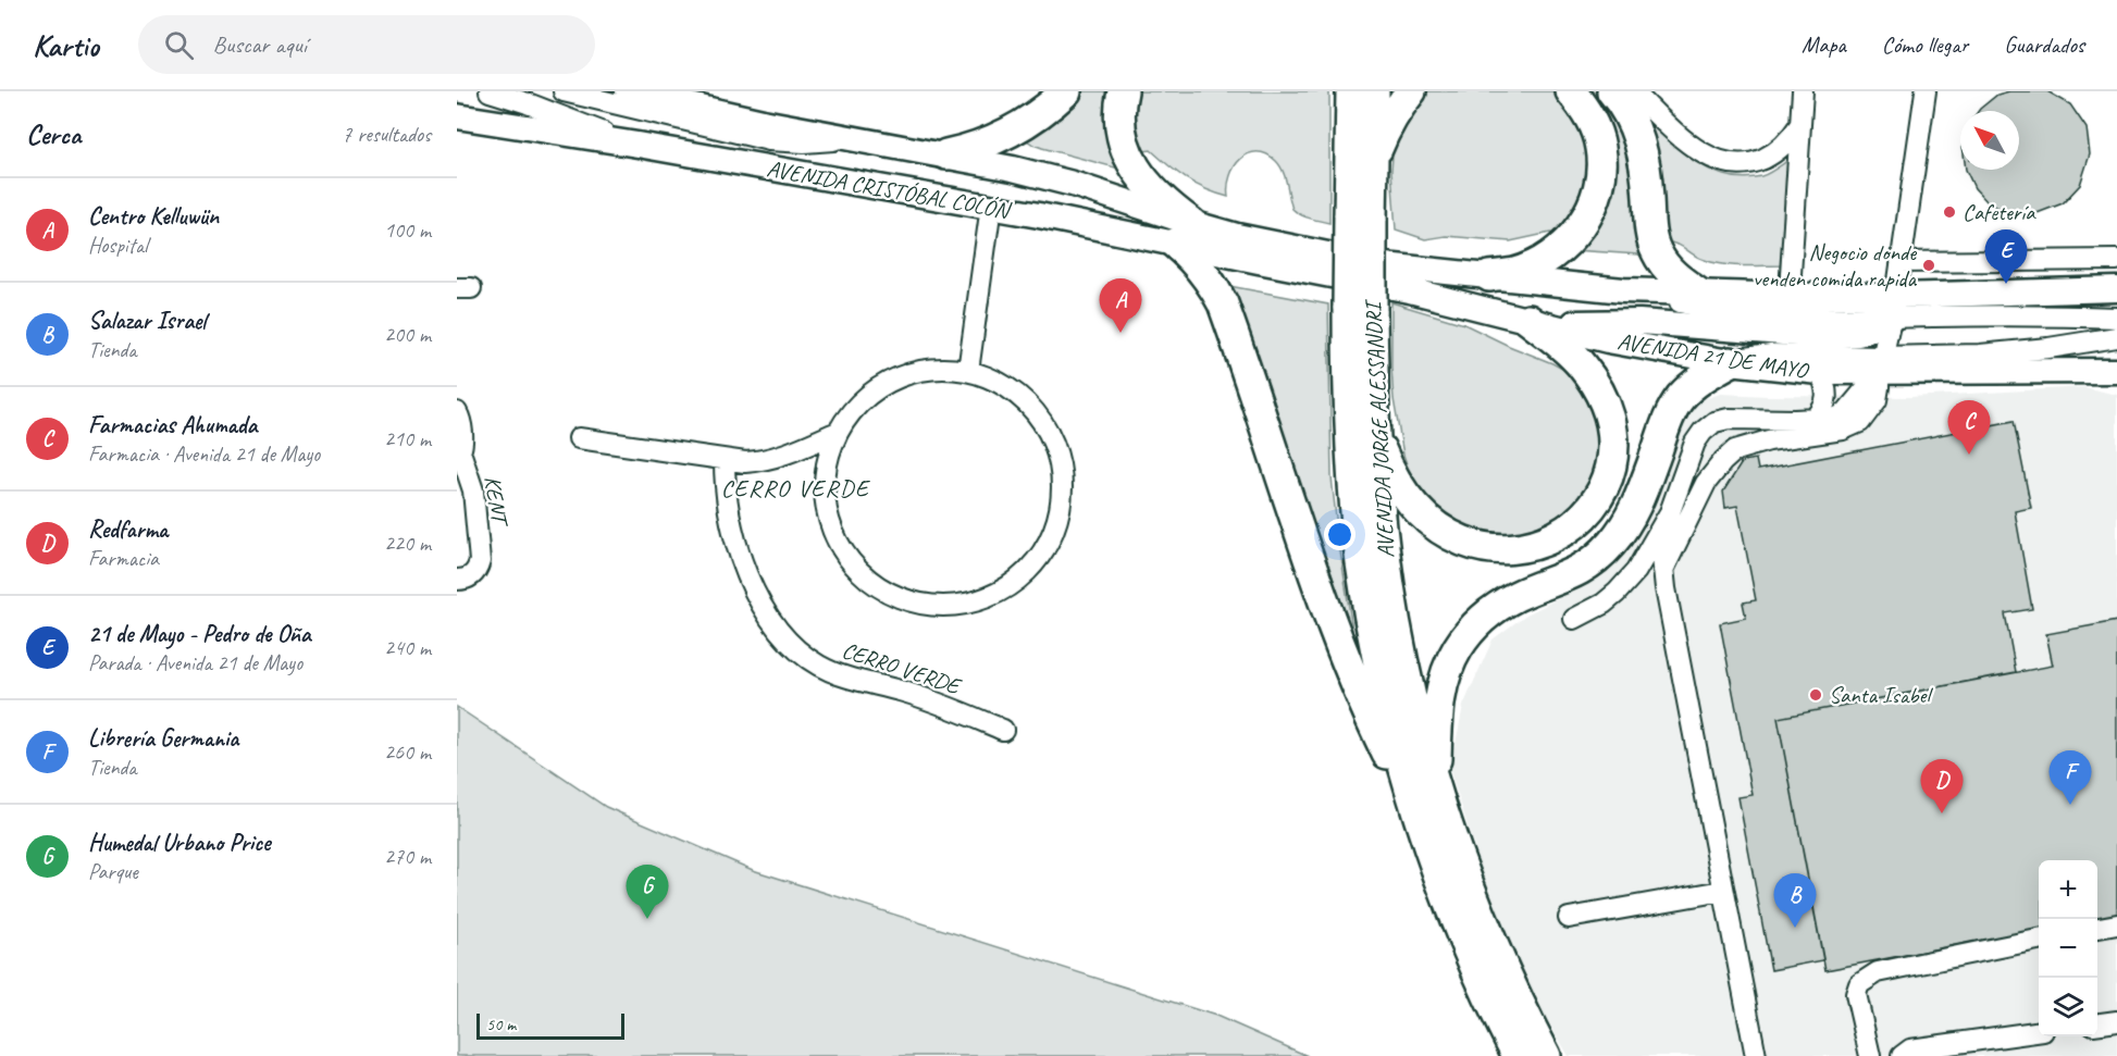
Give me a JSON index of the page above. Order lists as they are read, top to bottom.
{
  "streets": {
    "highway": ["AVENIDA JORGE ALESSANDRI"],
    "main road": ["AVENIDA CRISTÓBAL COLÓN", "AVENIDA 21 DE MAYO"],
    "street": ["KENT", "CERRO VERDE"]
  },
  "crossings": [
    ["AVENIDA CRISTÓBAL COLÓN", "AVENIDA 21 DE MAYO"]
  ],
  "districts": ["CERRO VERDE"],
  "places": ["Cafetería", "Negocio donde venden comida rapida", "Santa Isabel"],
  "scale_bar": "50 m",
  "north": "top left",
  "page": {
    "header": "Kartio",
    "search": "Buscar aquí",
    "nav": ["Mapa", "Cómo llegar", "Guardados"],
    "heading": ["Cerca", "7 resultados"],
    "list": [
      {
        "mark": "A",
        "name": "Centro Kelluwün",
        "note": "Hospital",
        "value": "100 m"
      },
      {
        "mark": "B",
        "name": "Salazar Israel",
        "note": "Tienda",
        "value": "200 m"
      },
      {
        "mark": "C",
        "name": "Farmacias Ahumada",
        "note": "Farmacia · Avenida 21 de Mayo",
        "value": "210 m"
      },
      {
        "mark": "D",
        "name": "Redfarma",
        "note": "Farmacia",
        "value": "220 m"
      },
      {
        "mark": "E",
        "name": "21 de Mayo - Pedro de Oña",
        "note": "Parada · Avenida 21 de Mayo",
        "value": "240 m"
      },
      {
        "mark": "F",
        "name": "Librería Germania",
        "note": "Tienda",
        "value": "260 m"
      },
      {
        "mark": "G",
        "name": "Humedal Urbano Price",
        "note": "Parque",
        "value": "270 m"
      }
    ],
    "pins": [
      "E",
      "A",
      "C",
      "F",
      "D",
      "G",
      "B"
    ],
    "map_buttons": ["+", "−"],
    "scale": "50 m"
  }
}
